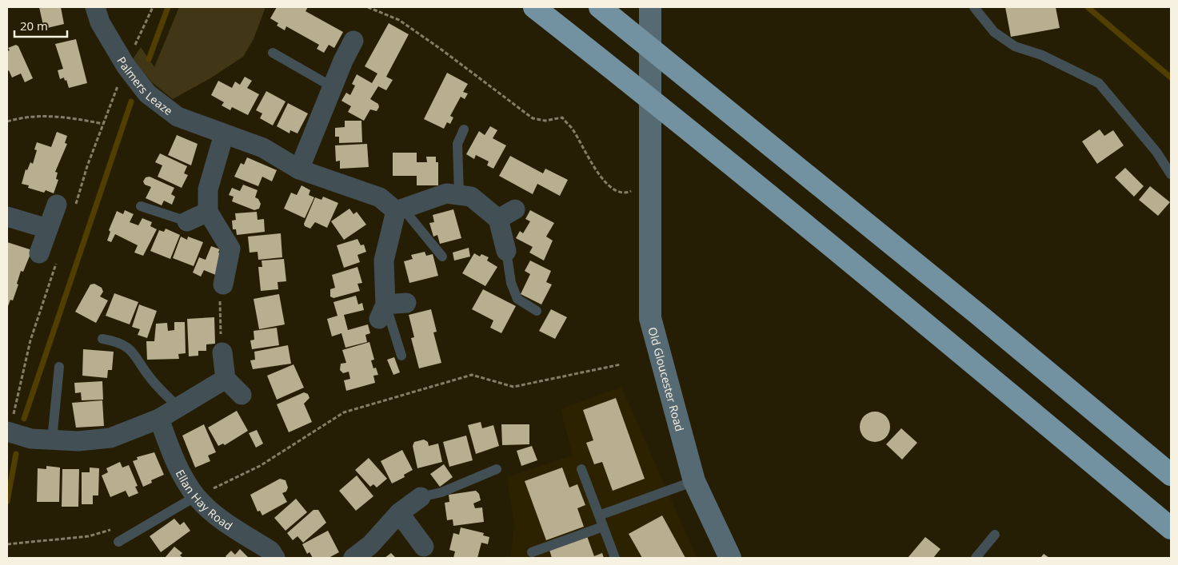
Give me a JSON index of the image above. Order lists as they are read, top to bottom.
{
  "streets": {
    "main road": ["Old Gloucester Road"],
    "street": ["Palmers Leaze", "Ellan Hay Road"]
  },
  "scale_bar": "20 m"
}
